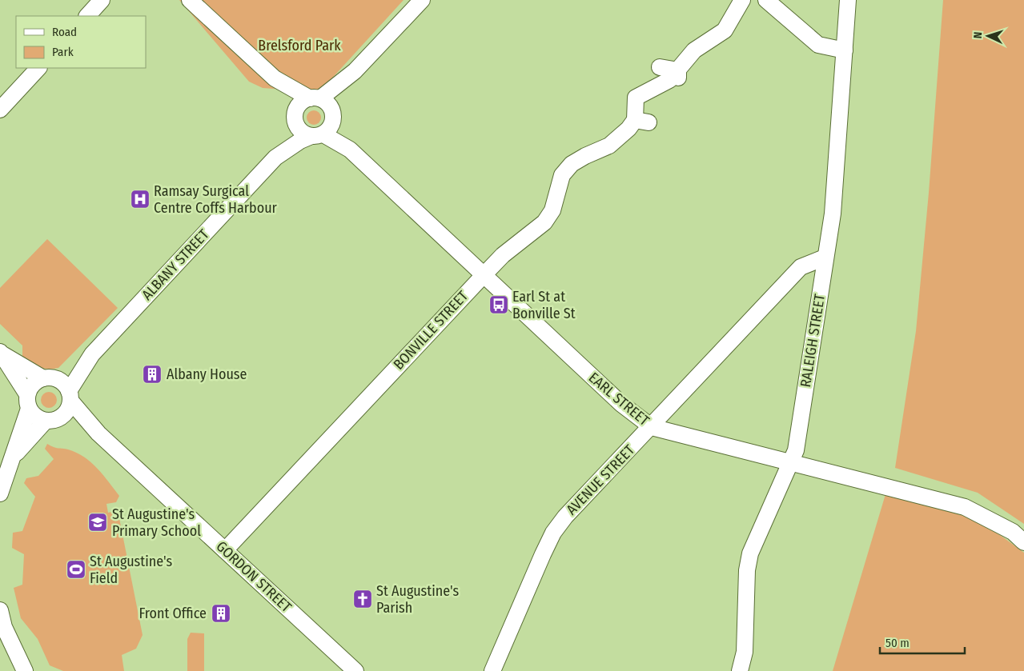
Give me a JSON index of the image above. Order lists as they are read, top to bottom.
{
  "streets": {
    "street": [
      "ALBANY STREET",
      "BONVILLE STREET",
      "RALEIGH STREET",
      "EARL STREET",
      "AVENUE STREET",
      "GORDON STREET"
    ]
  },
  "crossings": [
    ["ALBANY STREET", "EARL STREET"],
    ["ALBANY STREET", "GORDON STREET"],
    ["BONVILLE STREET", "EARL STREET"],
    ["BONVILLE STREET", "GORDON STREET"],
    ["RALEIGH STREET", "EARL STREET"],
    ["RALEIGH STREET", "AVENUE STREET"],
    ["EARL STREET", "AVENUE STREET"]
  ],
  "parks": ["Brelsford Park"],
  "places": {
    "hospital": ["Ramsay Surgical Centre Coffs Harbour"],
    "bus stop": ["Earl St at Bonville St"],
    "building": ["Albany House", "Front Office"],
    "school or university": ["St Augustine's Primary School"],
    "sports": ["St Augustine's Field"],
    "church": ["St Augustine's Parish"]
  },
  "legend": ["Road", "Park"],
  "scale_bar": "50 m",
  "north": "left"
}
